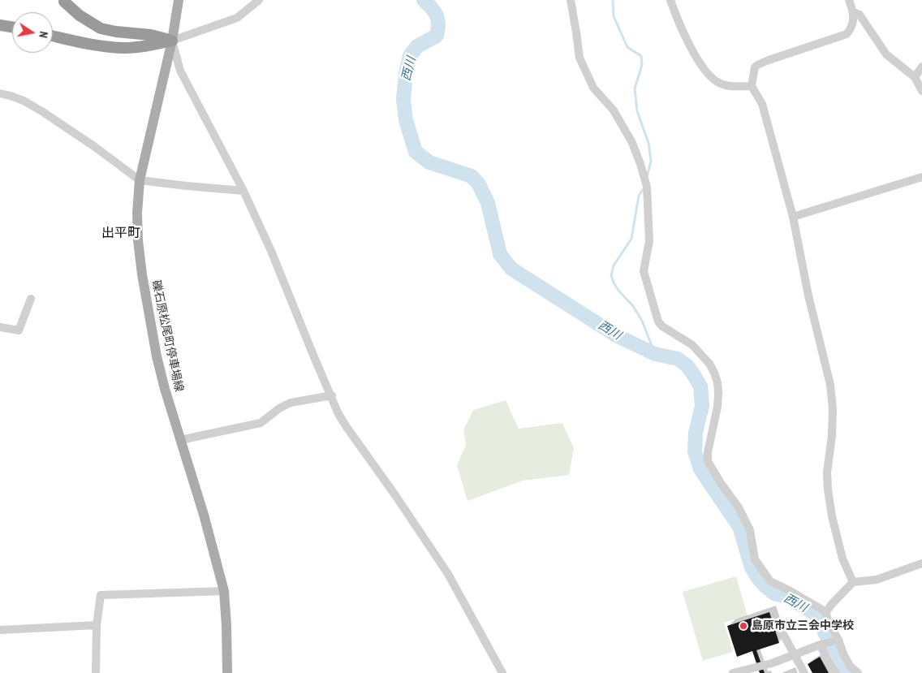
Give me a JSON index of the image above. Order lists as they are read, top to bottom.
{
  "streets": {
    "main road": ["礫石原松尾町停車場線"]
  },
  "districts": ["出平町"],
  "water": ["西川"],
  "places": ["島原市立三会中学校"],
  "north": "right"
}
